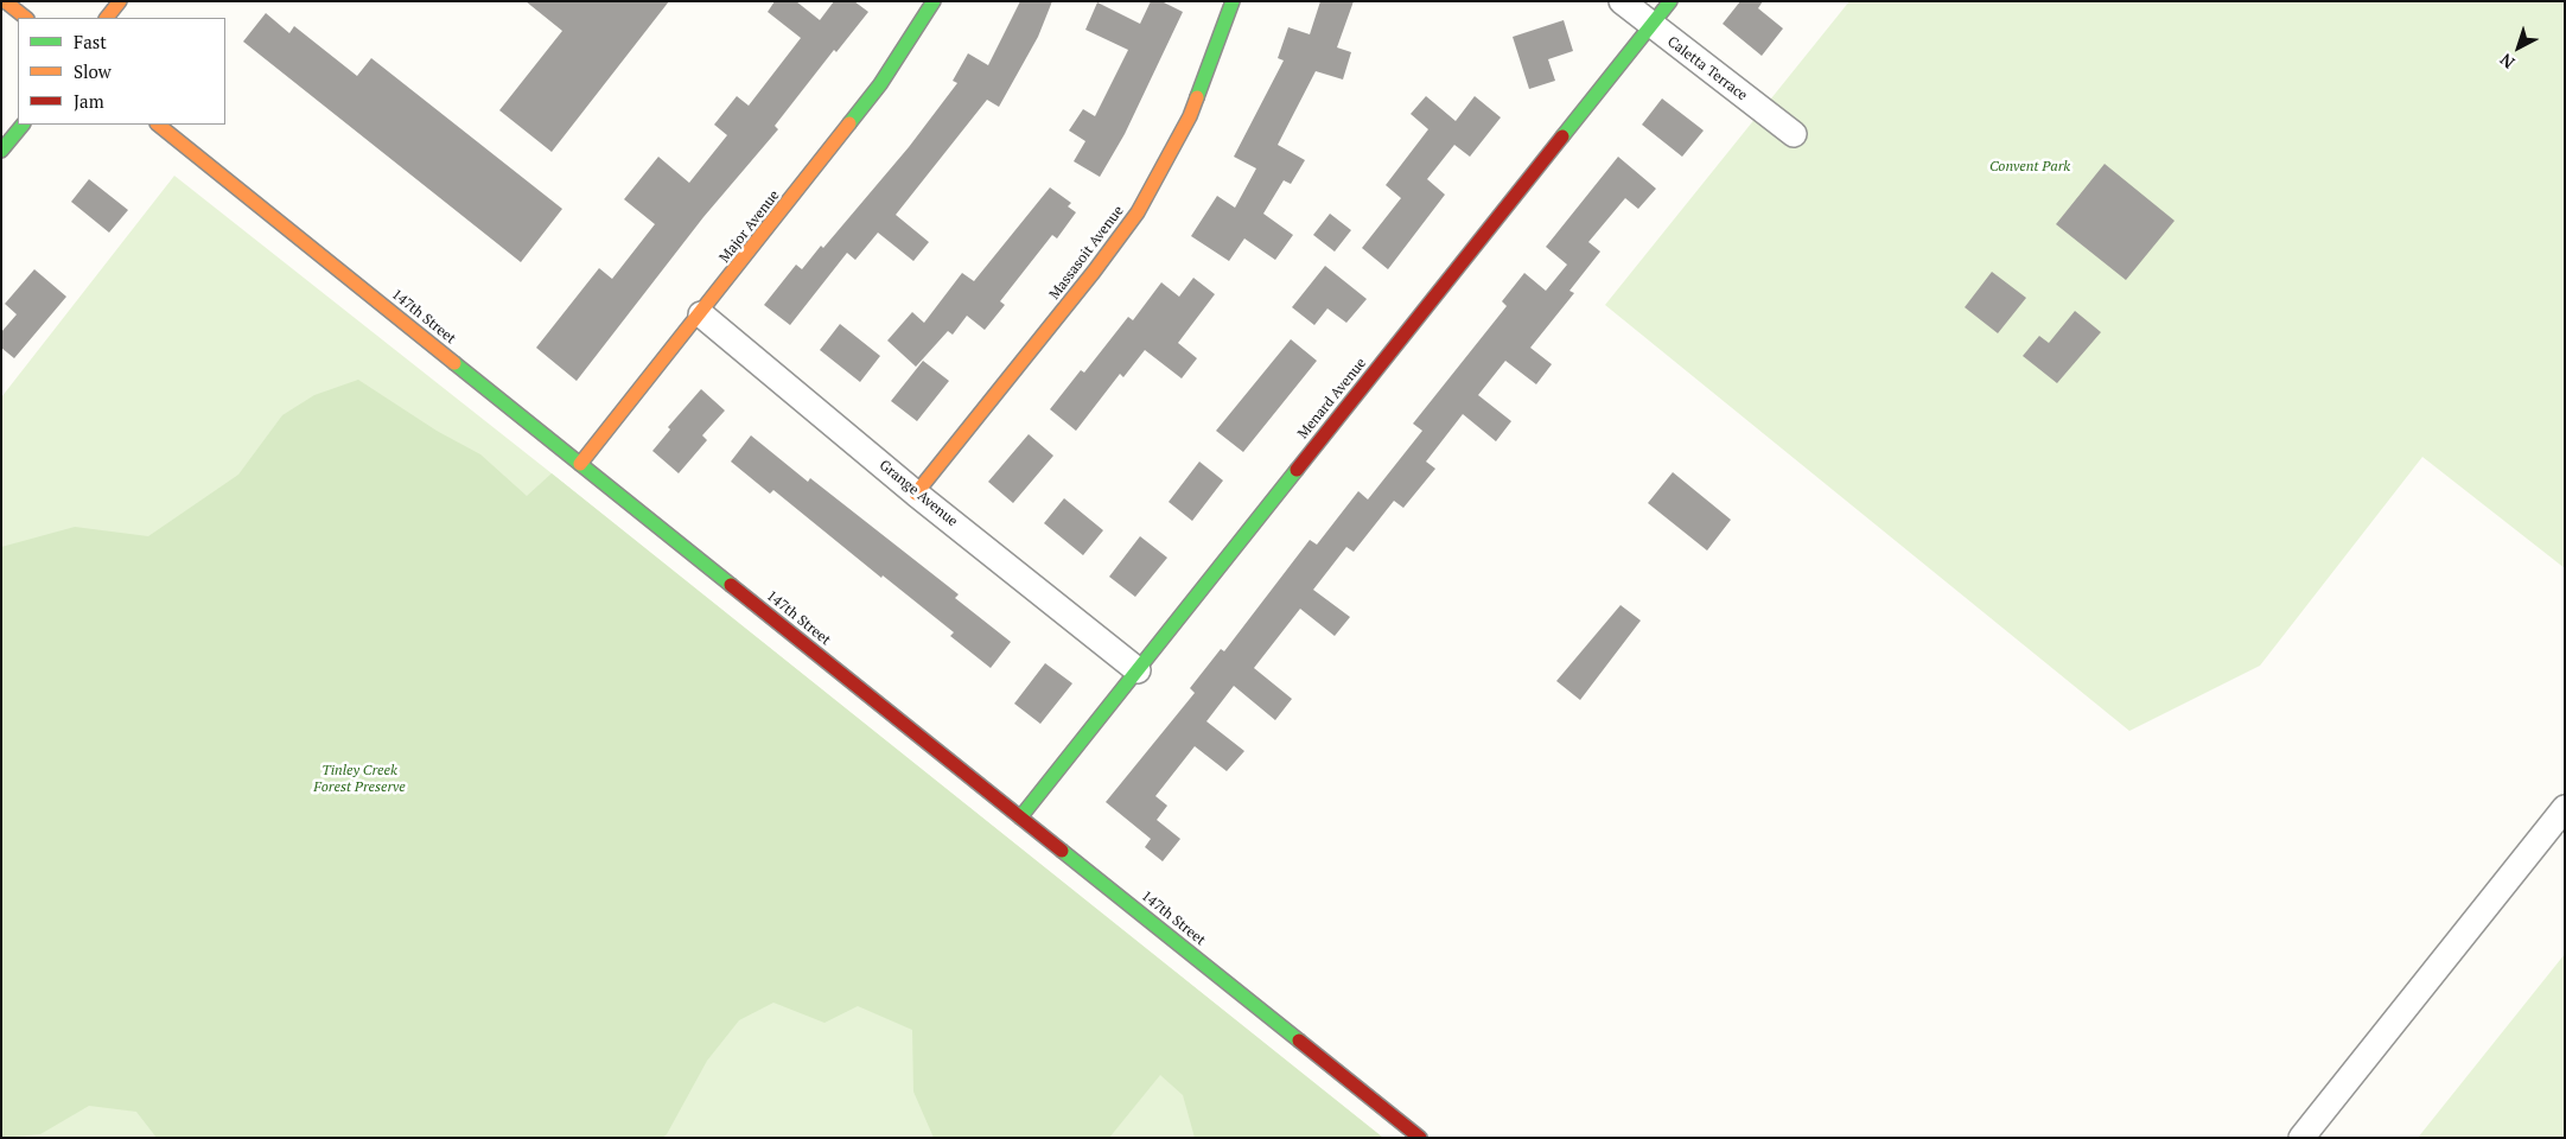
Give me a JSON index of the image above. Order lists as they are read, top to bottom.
{
  "streets": {
    "street": [
      "Caletta Terrace",
      "Major Avenue",
      "Massasoit Avenue",
      "147th Street",
      "Menard Avenue",
      "Grange Avenue"
    ]
  },
  "crossings": [
    ["Caletta Terrace", "Menard Avenue"],
    ["Major Avenue", "147th Street"],
    ["Major Avenue", "Grange Avenue"],
    ["Massasoit Avenue", "Grange Avenue"],
    ["147th Street", "Menard Avenue"],
    ["Menard Avenue", "Grange Avenue"]
  ],
  "parks": ["Convent Park", "Tinley Creek Forest Preserve"],
  "legend": ["Fast", "Slow", "Jam"],
  "north": "bottom left"
}
